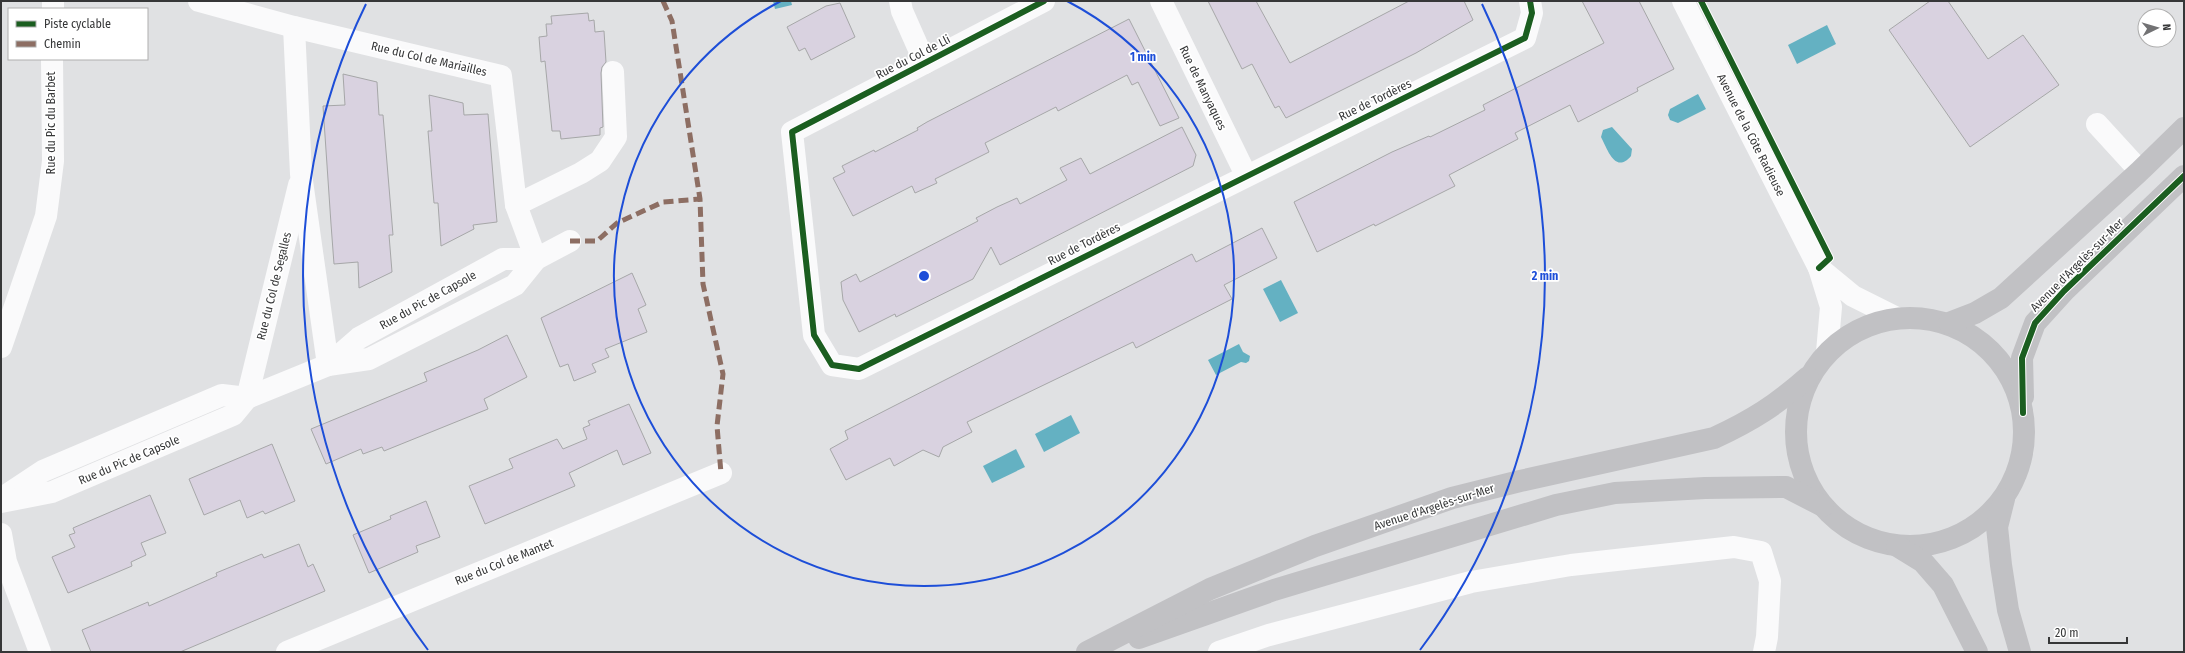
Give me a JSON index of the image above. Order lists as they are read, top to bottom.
{
  "streets": {
    "main road": ["Avenue d'Argelès-sur-Mer"],
    "street": [
      "Rue du Col de Lli",
      "Rue du Col de Mariailles",
      "Rue de Manyaques",
      "Rue de Tordères",
      "Rue du Pic du Barbet",
      "Avenue de la Côte Radieuse",
      "Rue du Col de Segalles",
      "Rue du Pic de Capsole",
      "Rue du Col de Mantet"
    ]
  },
  "crossings": [
    ["Rue du Col de Lli", "Rue de Tordères"],
    ["Rue du Col de Mariailles", "Rue du Col de Segalles"],
    ["Rue du Col de Mariailles", "Rue du Pic de Capsole"],
    ["Rue de Manyaques", "Rue de Tordères"],
    ["Rue du Col de Segalles", "Rue du Pic de Capsole"]
  ],
  "legend": ["Piste cyclable", "Chemin"],
  "scale_bar": "20 m",
  "north": "right",
  "rings": ["1 min", "2 min"]
}
